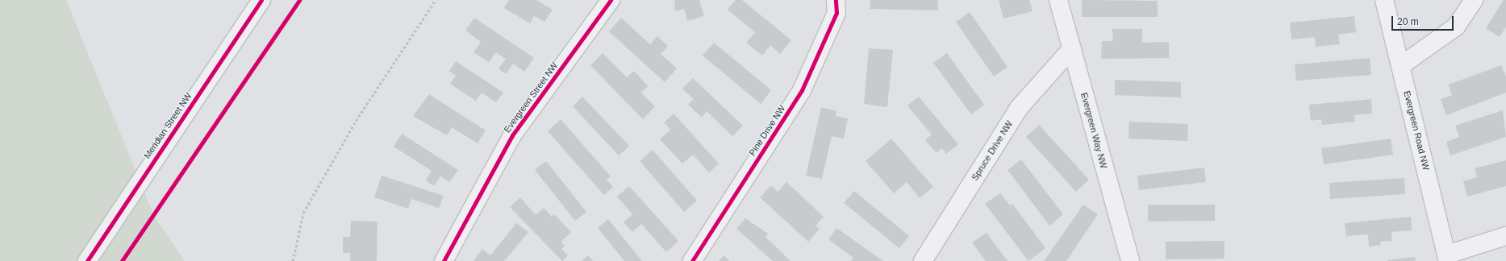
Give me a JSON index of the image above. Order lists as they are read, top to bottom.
{
  "streets": {
    "street": [
      "Evergreen Street NW",
      "Meridian Street NW",
      "Pine Drive NW",
      "Evergreen Way NW",
      "Evergreen Road NW",
      "Spruce Drive NW"
    ]
  },
  "crossings": [
    ["Evergreen Way NW", "Spruce Drive NW"]
  ],
  "scale_bar": "20 m"
}
